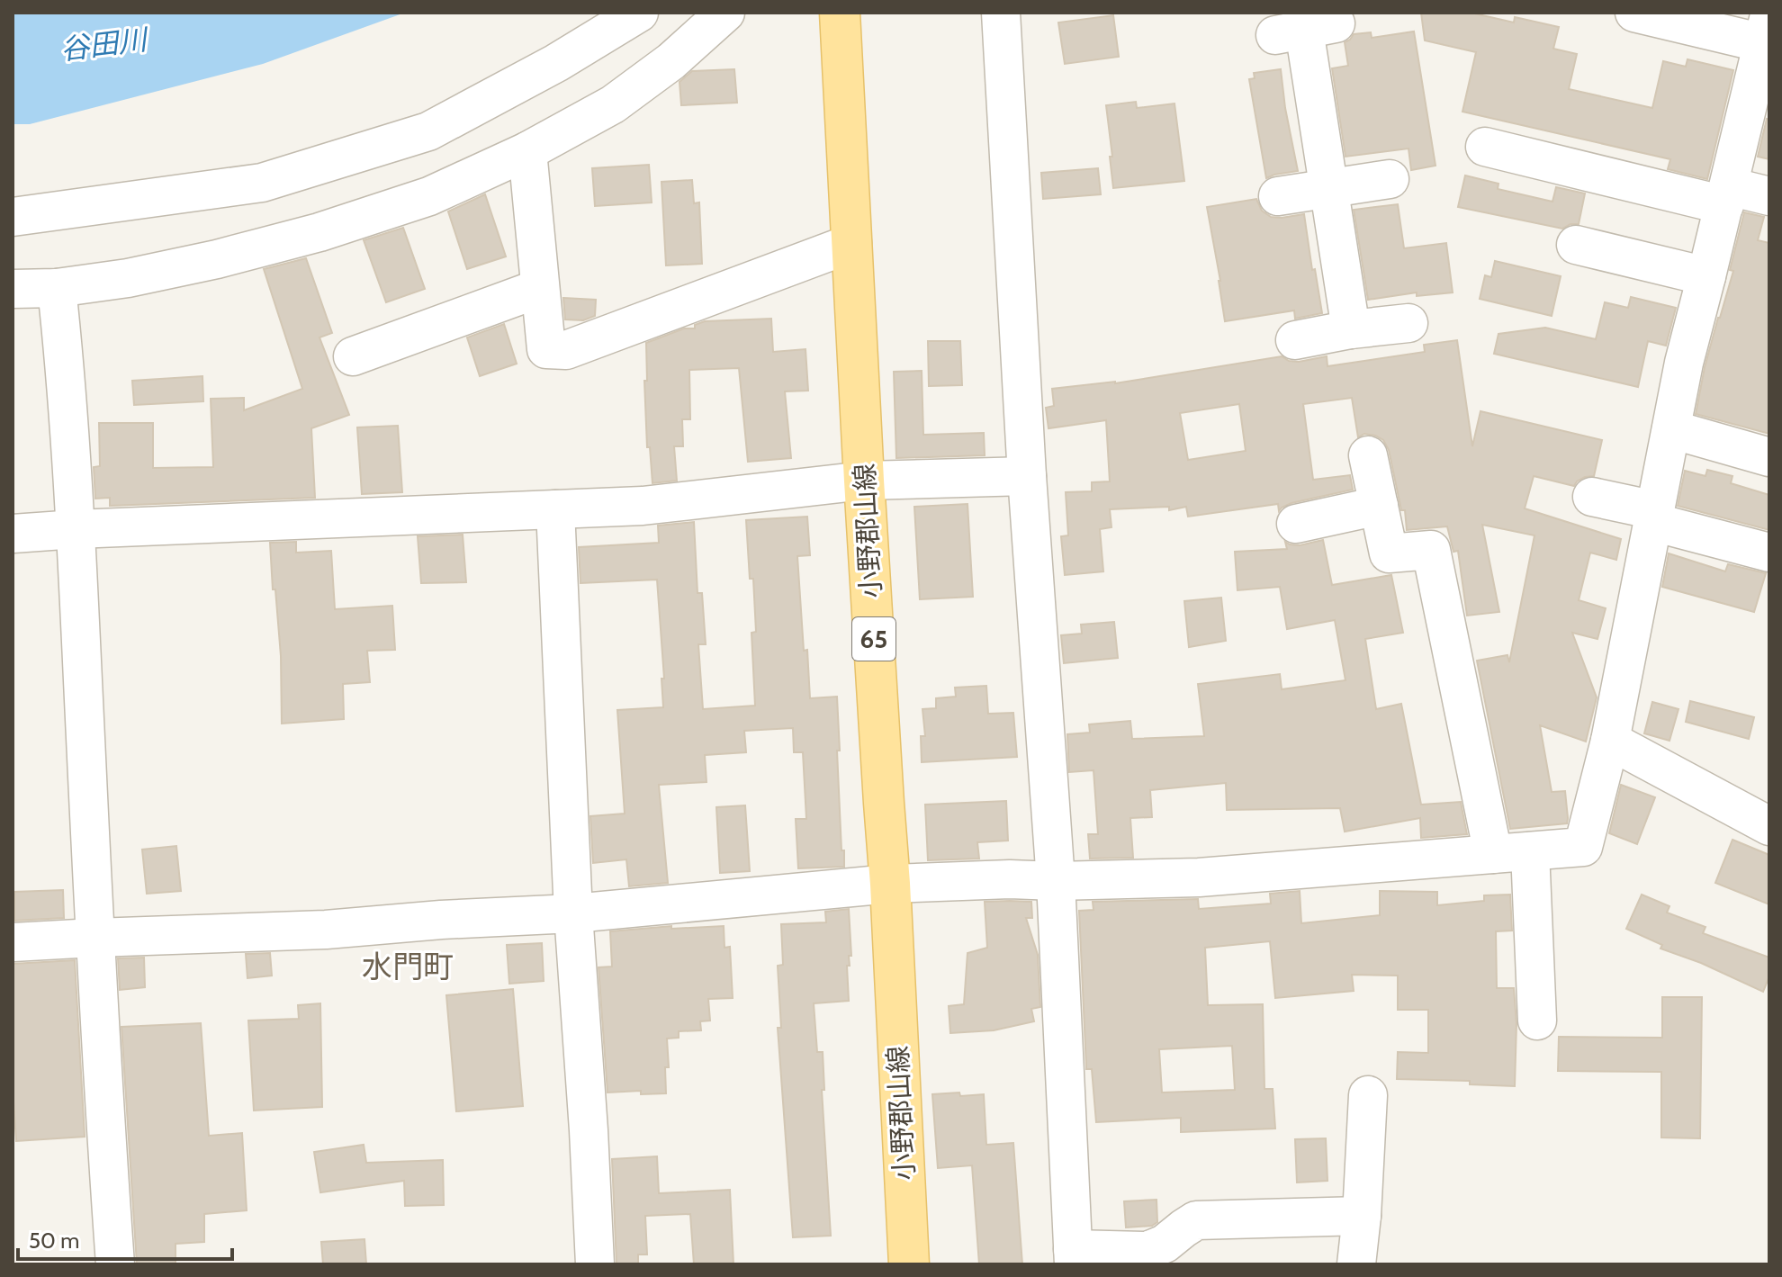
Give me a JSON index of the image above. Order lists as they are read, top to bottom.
{
  "streets": {
    "main road": ["小野郡山線", "65"]
  },
  "districts": ["水門町"],
  "water": ["谷田川"],
  "scale_bar": "50 m"
}
